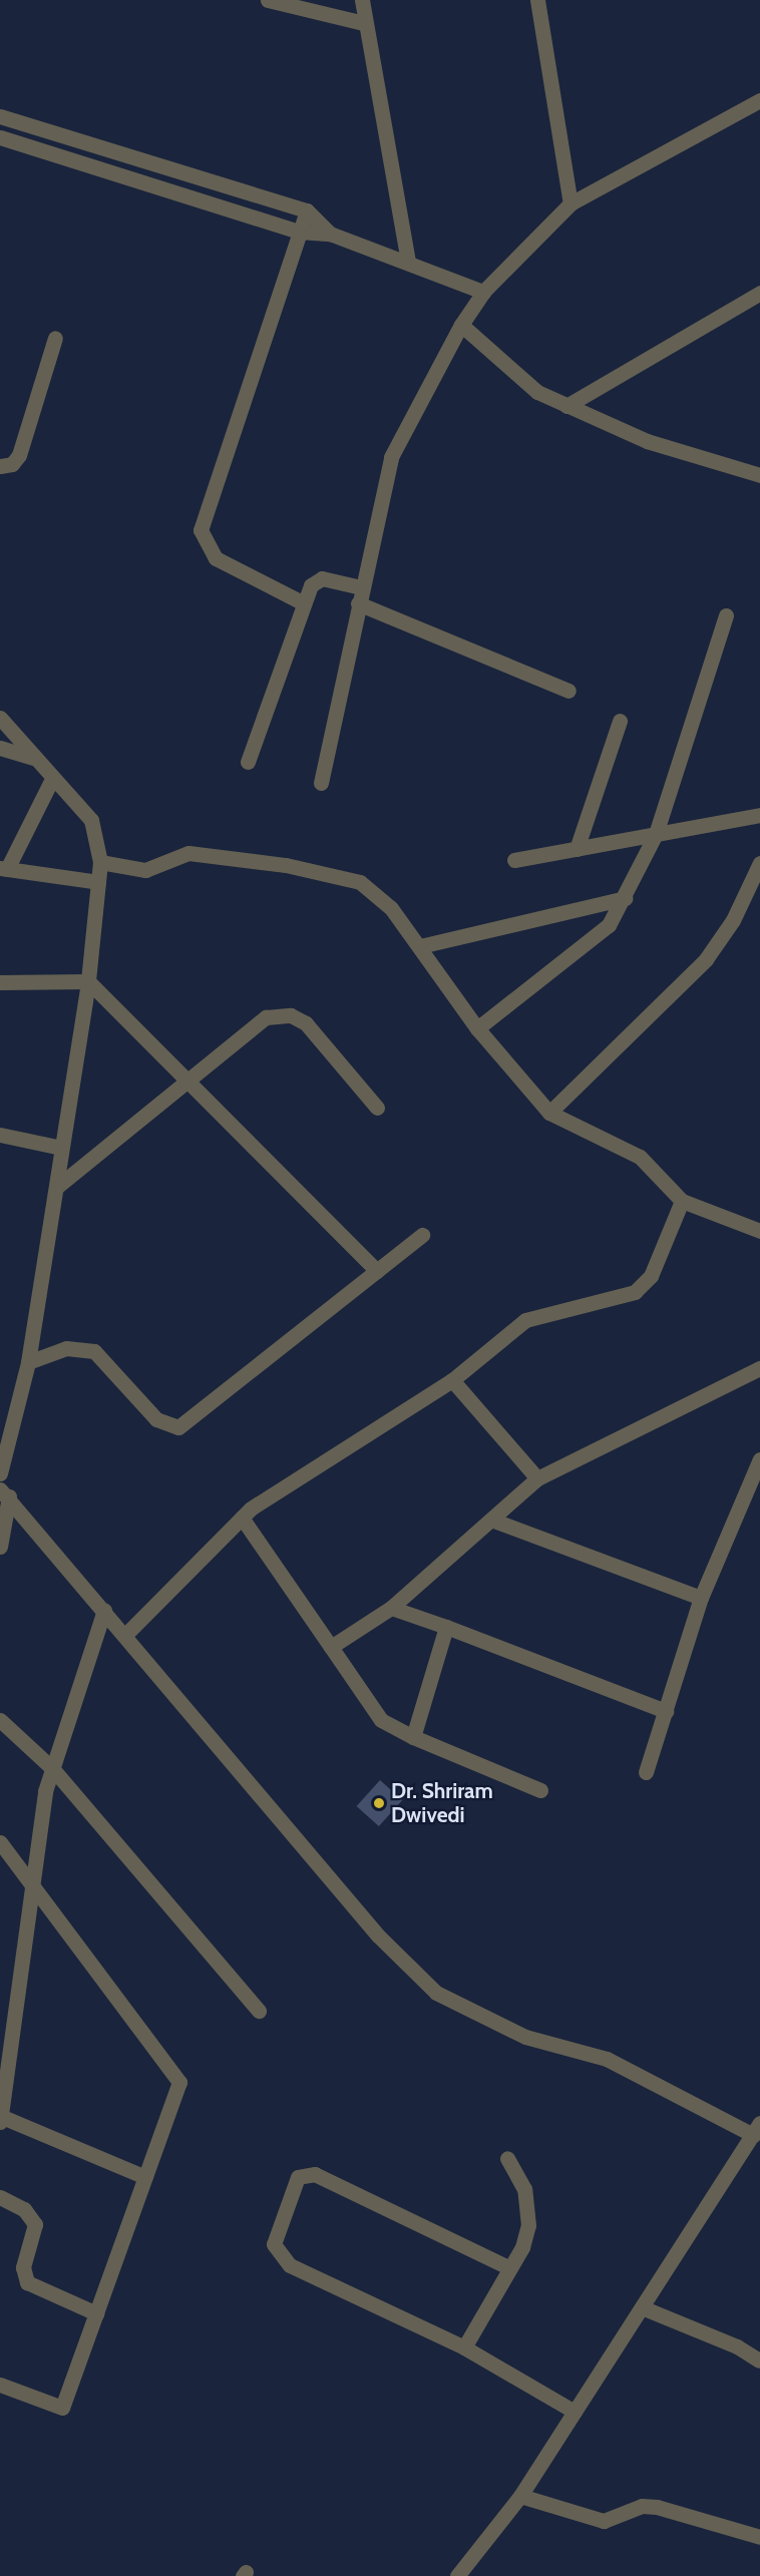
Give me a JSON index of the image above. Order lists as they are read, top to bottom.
{
  "places": ["Dr. Shriram Dwivedi"]
}
